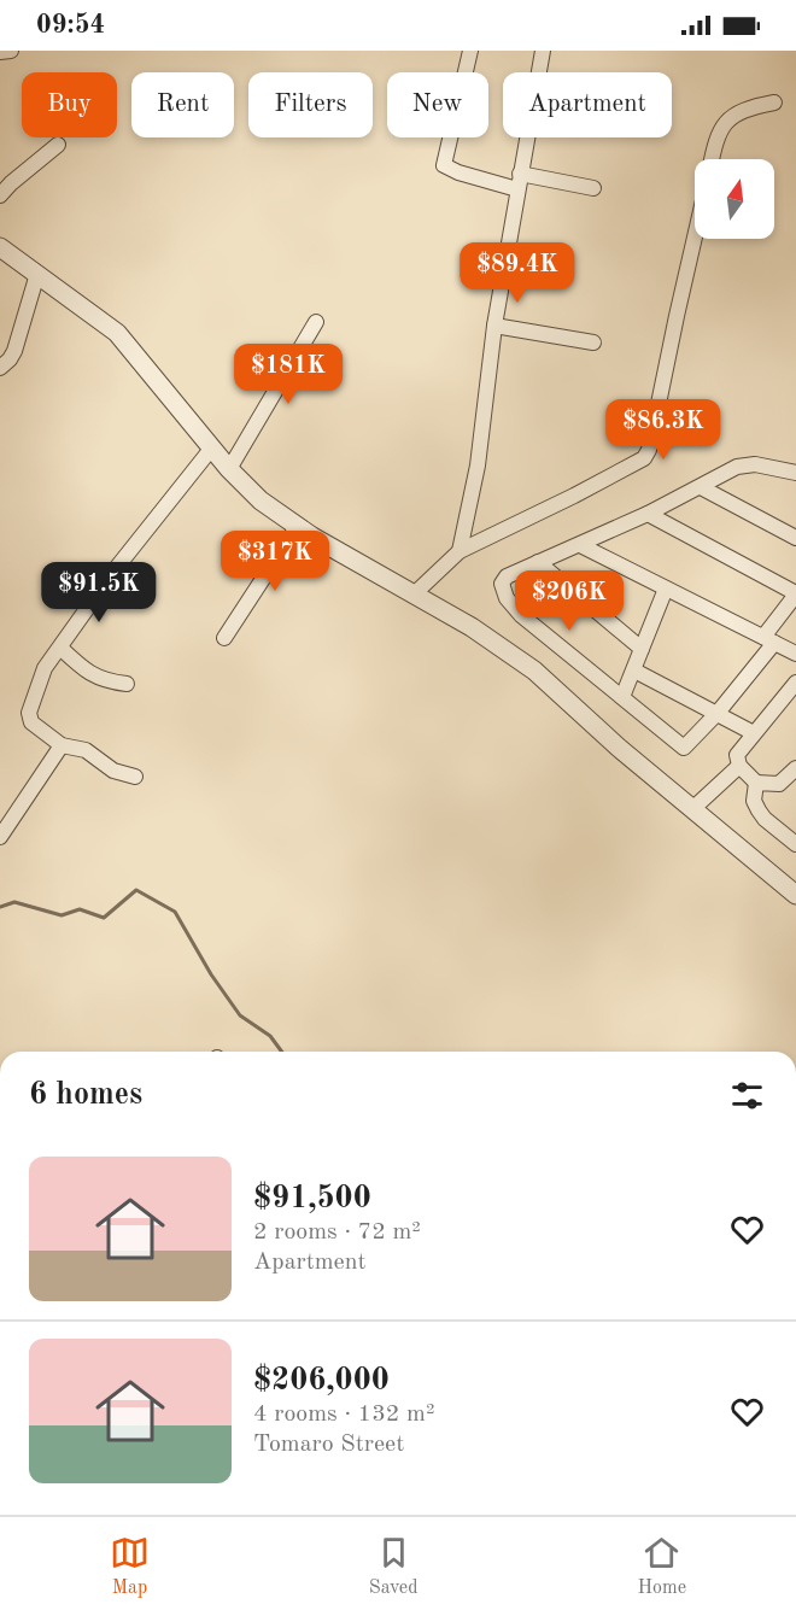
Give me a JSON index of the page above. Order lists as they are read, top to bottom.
{
  "north": "top",
  "page": {
    "status": "09:54",
    "chip": [
      "Buy",
      "Rent",
      "Filters",
      "New",
      "Apartment"
    ],
    "price": [
      "$89.4K",
      "$181K",
      "$86.3K",
      "$317K",
      "$91.5K",
      "$206K"
    ],
    "heading": "6 homes",
    "list": [
      {
        "name": "$91,500",
        "note": "2 rooms · 72 m² · Apartment"
      },
      {
        "name": "$206,000",
        "note": "4 rooms · 132 m² · Tomaro Street"
      }
    ],
    "tabs": ["Map", "Saved", "Home"]
  }
}
